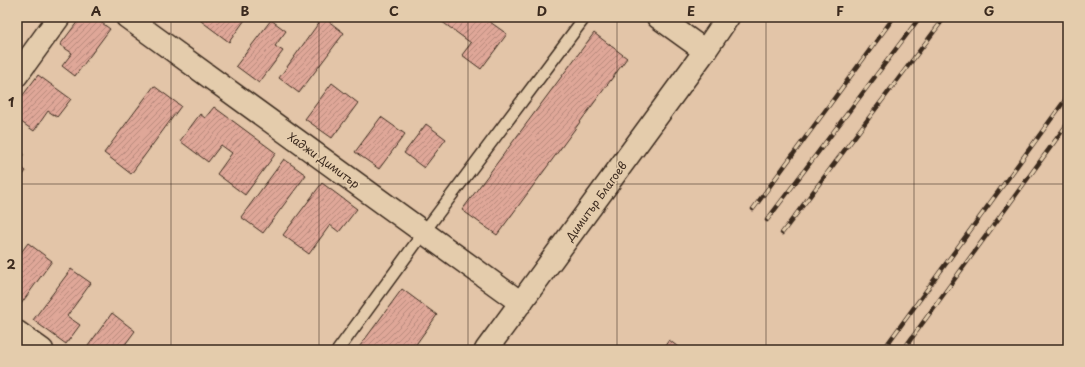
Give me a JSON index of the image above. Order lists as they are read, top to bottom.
{
  "streets": {
    "street": ["Хаджи Димитър", "Димитър Благоев"]
  },
  "crossings": [
    ["Хаджи Димитър", "Димитър Благоев"]
  ],
  "grid": {
    "columns": [
      "A",
      "B",
      "C",
      "D",
      "E",
      "F",
      "G"
    ],
    "rows": ["1", "2"]
  }
}
